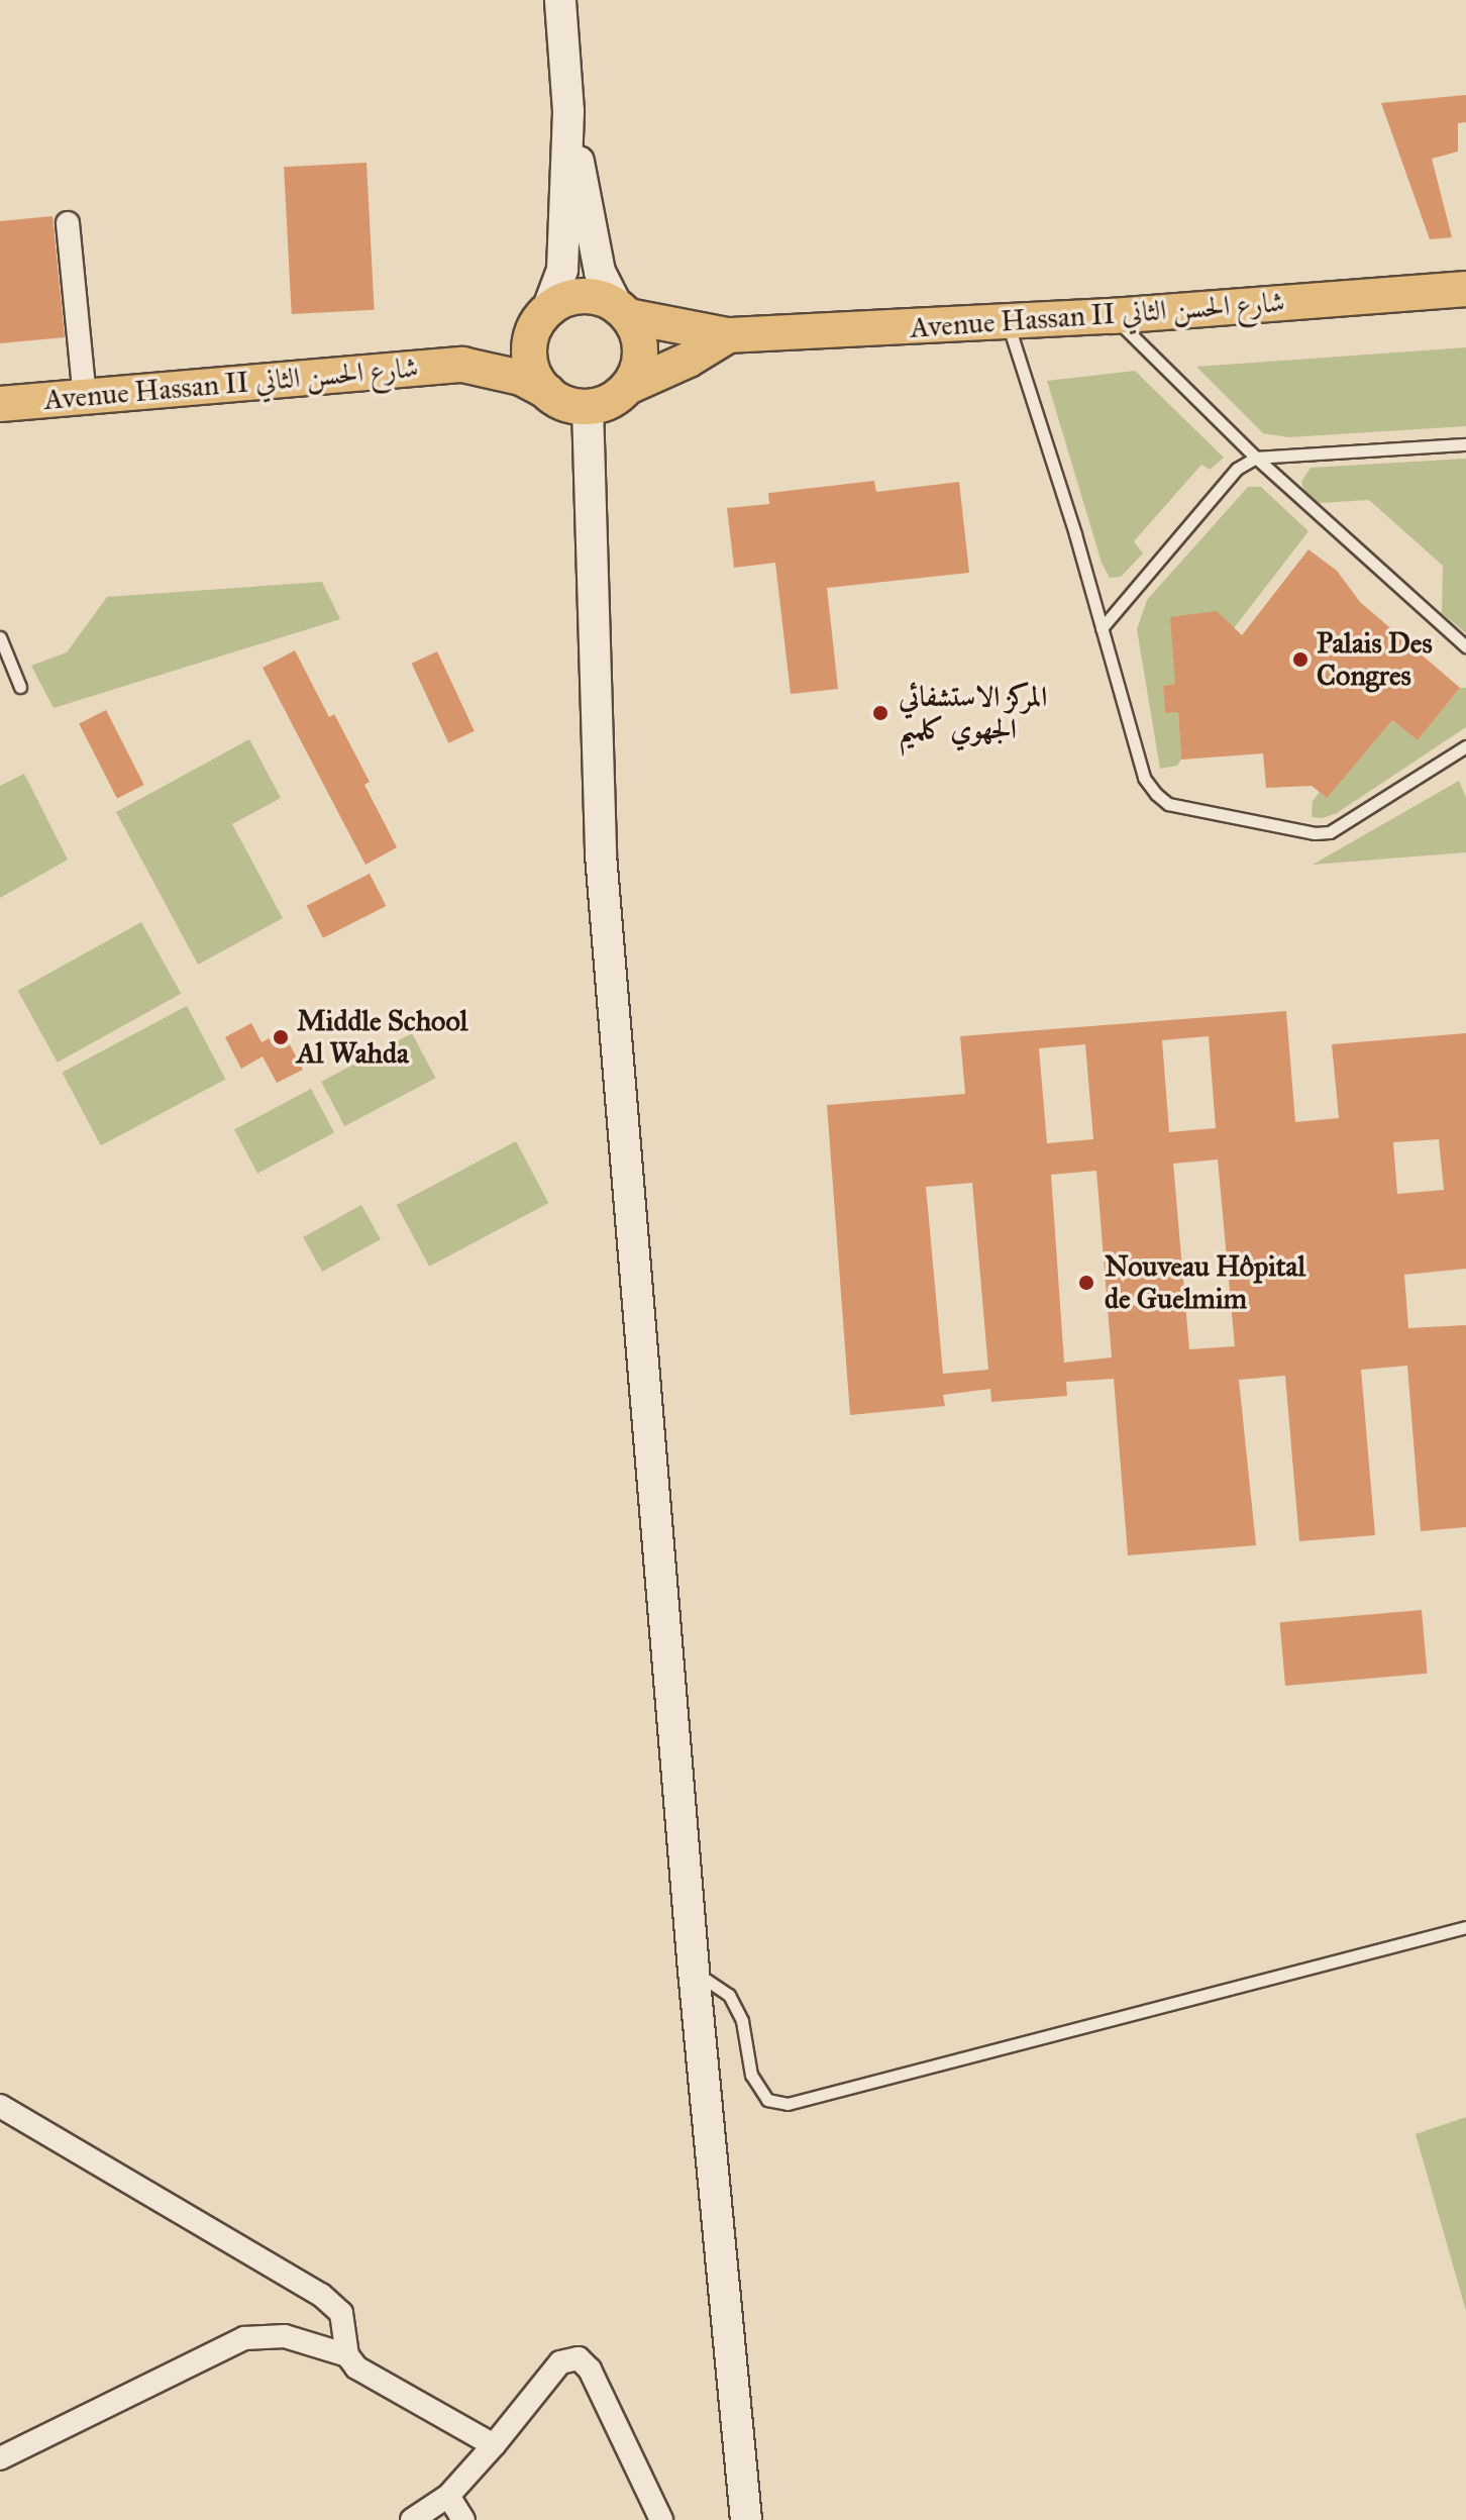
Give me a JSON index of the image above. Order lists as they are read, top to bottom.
{
  "streets": {
    "main road": ["Avenue Hassan II شارع الحسن الثاني"]
  },
  "places": [
    "Palais Des Congres",
    "المركز الاستشفائي الجهوي كلميم",
    "Middle School Al Wahda",
    "Nouveau Hôpital de Guelmim"
  ]
}
